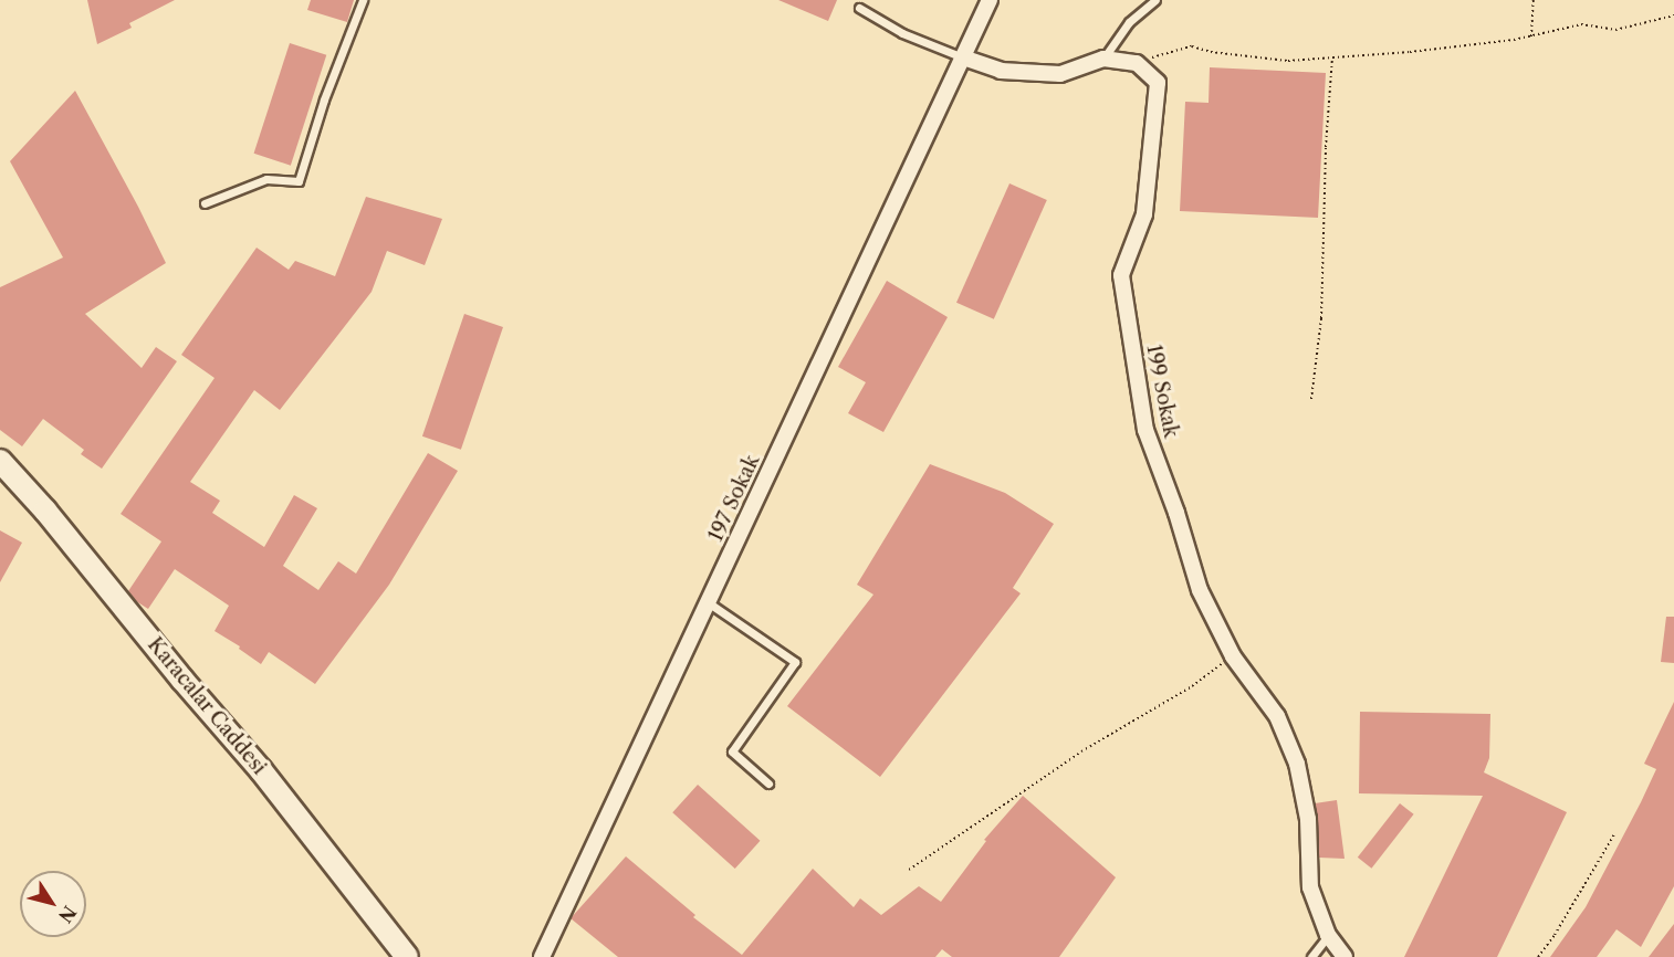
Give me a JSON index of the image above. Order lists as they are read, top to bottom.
{
  "streets": {
    "street": ["199 Sokak", "197 Sokak", "Karacalar Caddesi"]
  },
  "north": "bottom right"
}
